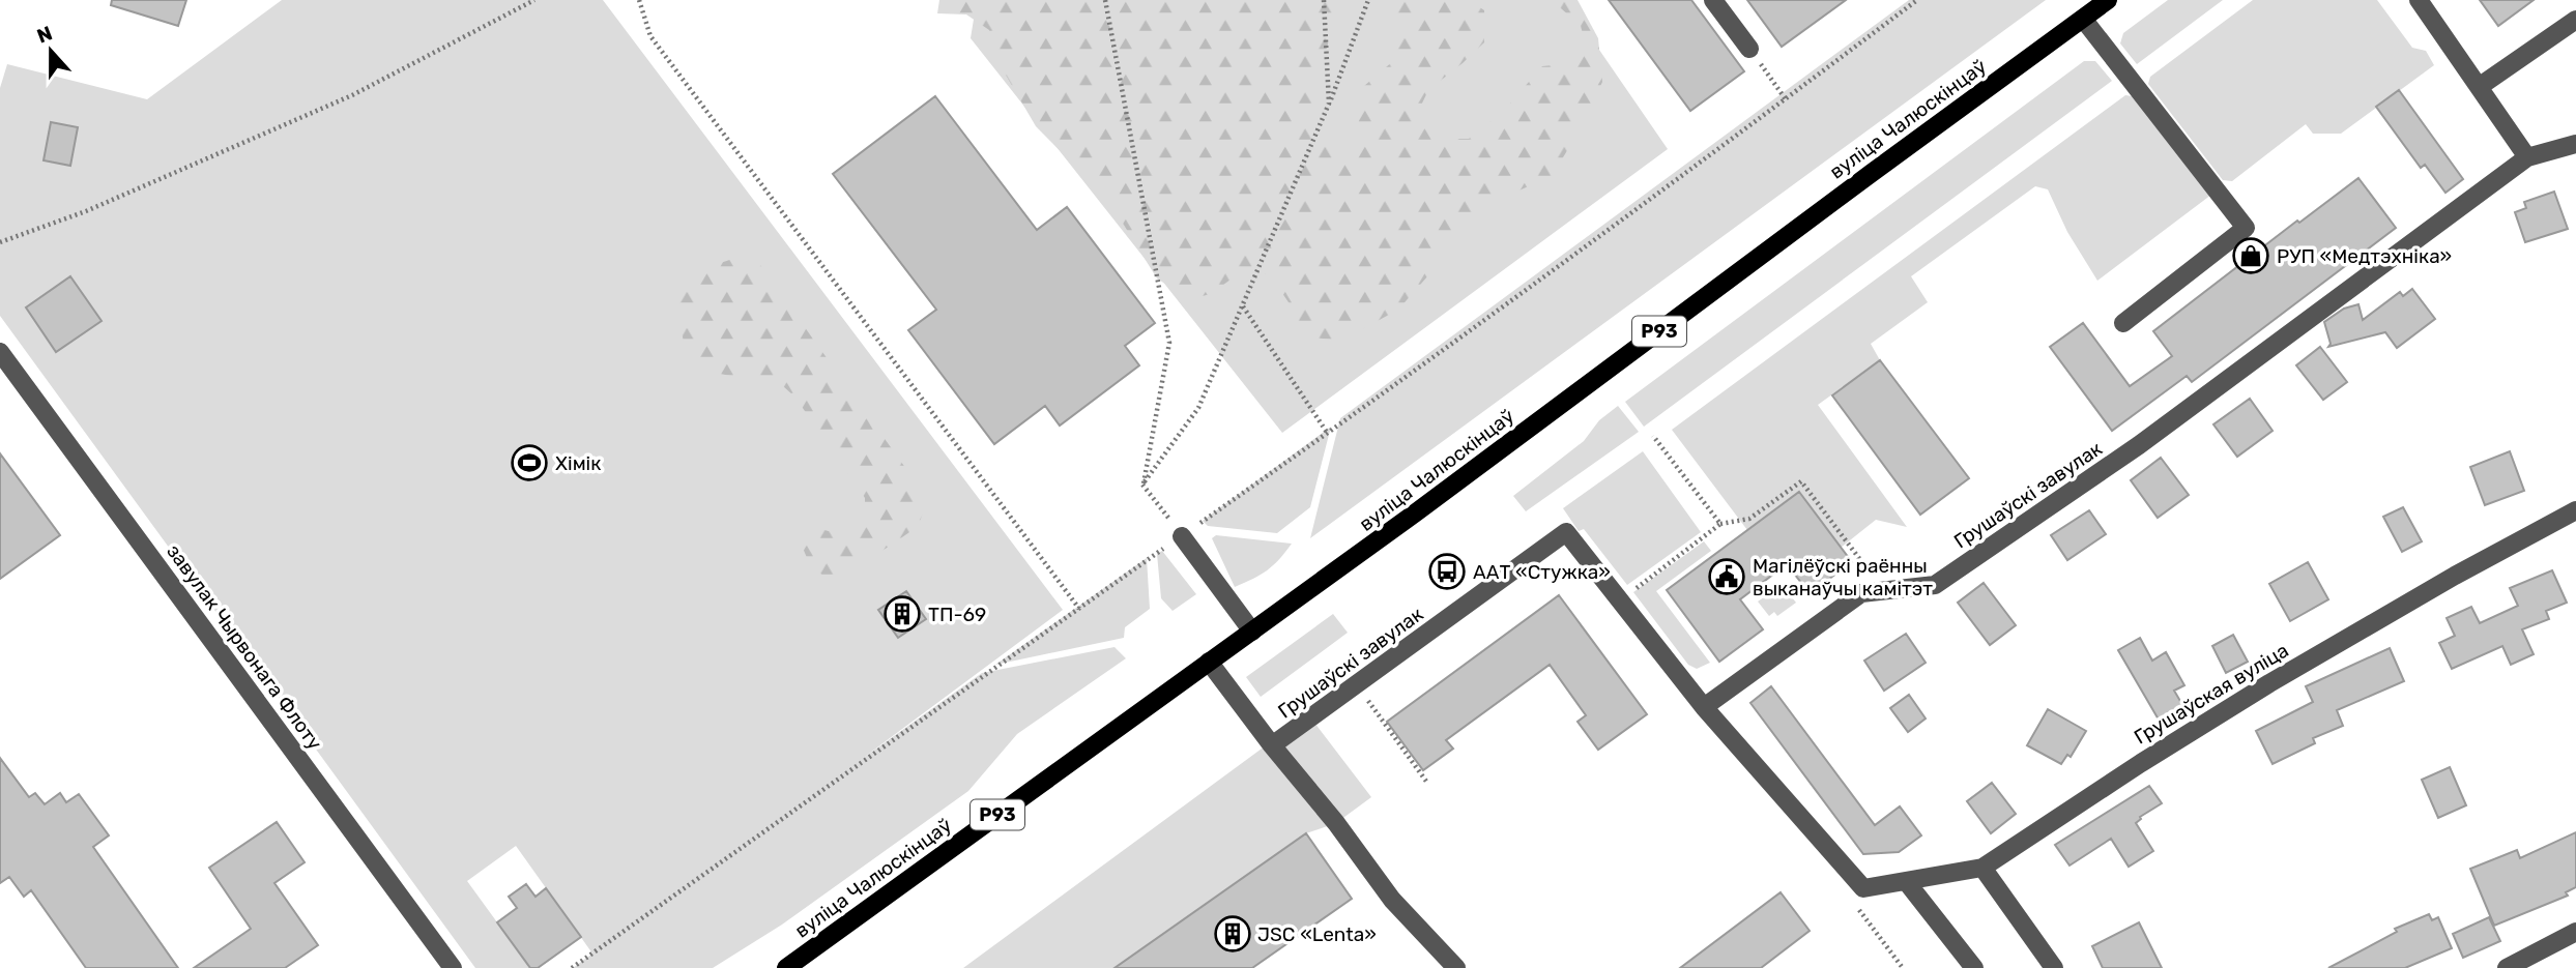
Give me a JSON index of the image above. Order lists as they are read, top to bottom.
{
  "streets": {
    "main road": ["вуліца Чалюскінцаў", "Р93"],
    "street": ["Грушаўскі завулак", "завулак Чырвонага Флоту", "Грушаўская вуліца"]
  },
  "crossings": [
    ["вуліца Чалюскінцаў", "Грушаўскі завулак"]
  ],
  "places": {
    "shop": ["РУП «Медтэхніка»"],
    "sports": ["Хімік"],
    "bus stop": ["ААТ «Стужка»"],
    "public building": ["Магілёўскі раённы выканаўчы камітэт"],
    "building": ["ТП-69", "JSC «Lenta»"]
  },
  "north": "top"
}
